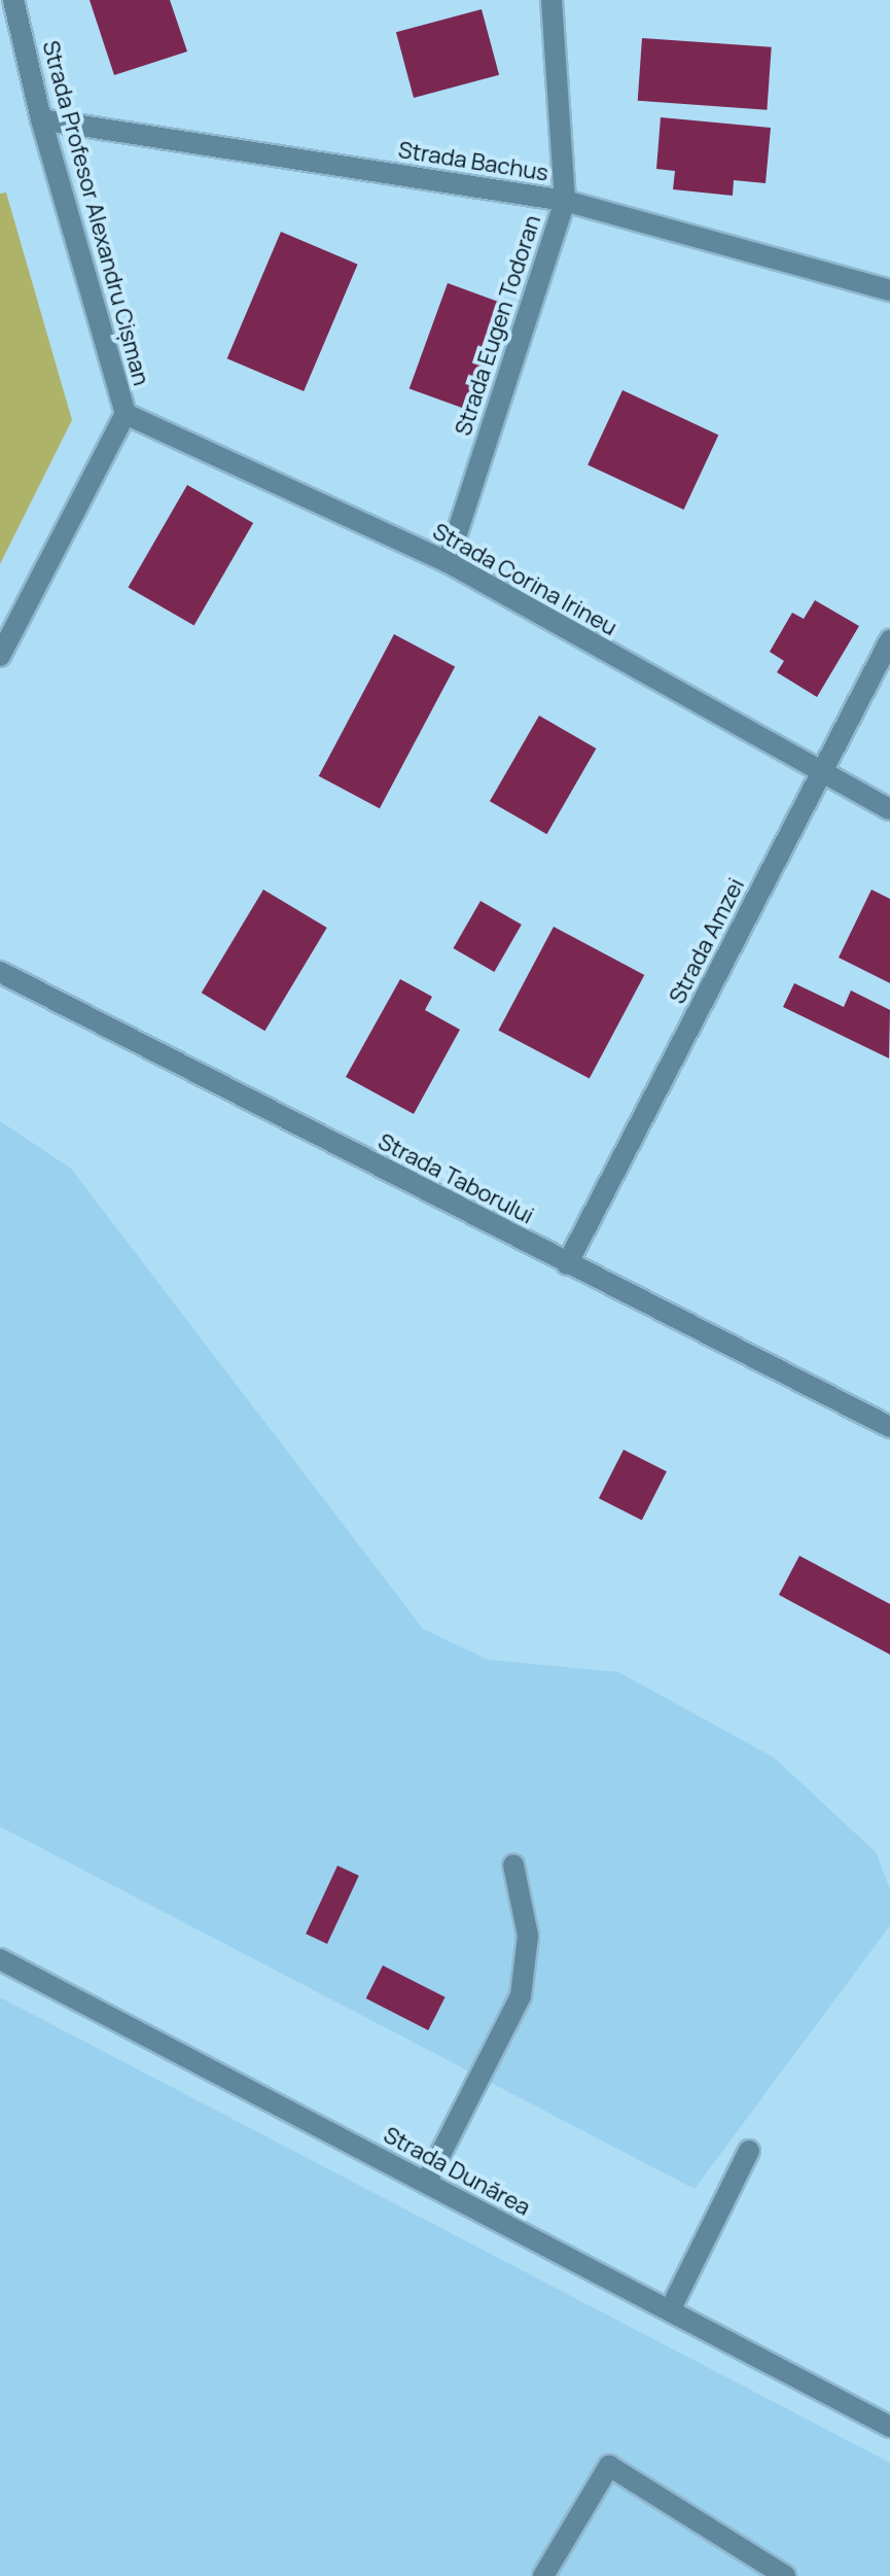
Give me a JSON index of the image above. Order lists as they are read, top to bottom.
{
  "streets": {
    "street": [
      "Strada Bachus",
      "Strada Profesor Alexandru Cișman",
      "Strada Eugen Todoran",
      "Strada Corina Irineu",
      "Strada Amzei",
      "Strada Taborului",
      "Strada Dunărea"
    ]
  },
  "crossings": [
    ["Strada Bachus", "Strada Profesor Alexandru Cișman"],
    ["Strada Bachus", "Strada Eugen Todoran"],
    ["Strada Profesor Alexandru Cișman", "Strada Corina Irineu"],
    ["Strada Eugen Todoran", "Strada Corina Irineu"],
    ["Strada Corina Irineu", "Strada Amzei"],
    ["Strada Amzei", "Strada Taborului"]
  ]
}
